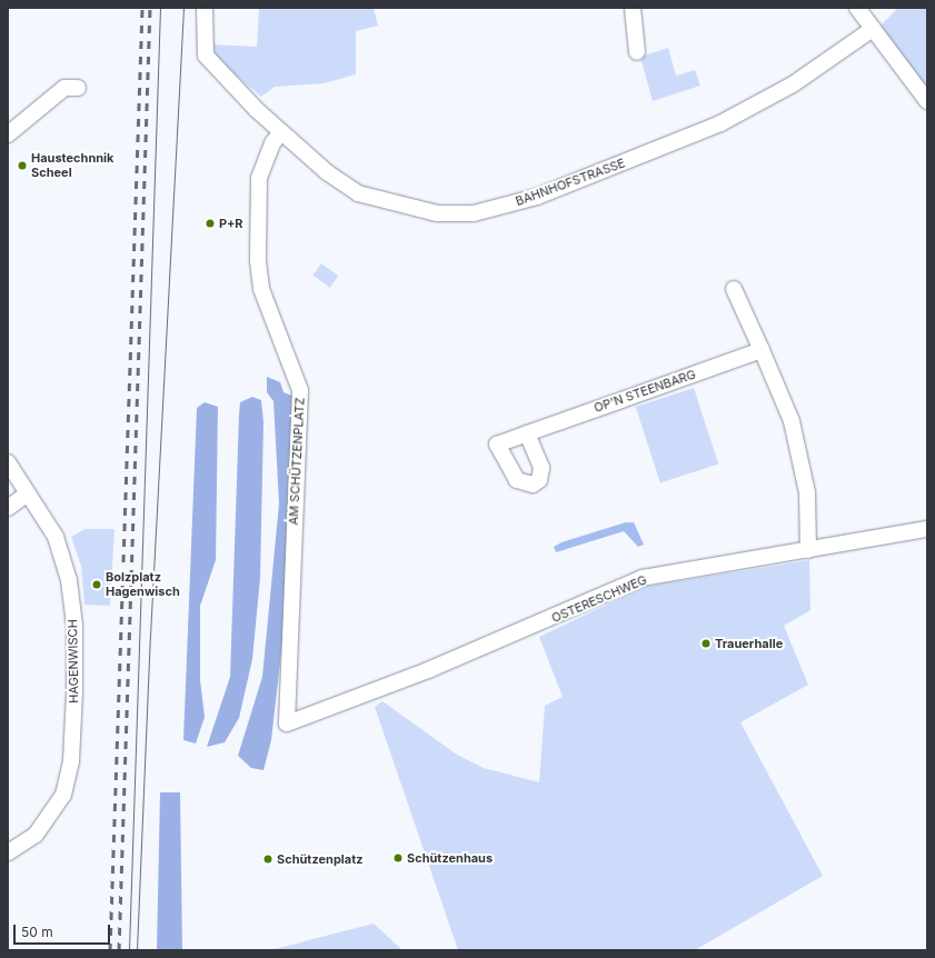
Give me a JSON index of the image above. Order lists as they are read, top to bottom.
{
  "streets": {
    "street": [
      "BAHNHOFSTRASSE",
      "OP'N STEENBARG",
      "AM SCHÜTZENPLATZ",
      "OSTERESCHWEG",
      "HAGENWISCH"
    ]
  },
  "crossings": [
    ["BAHNHOFSTRASSE", "AM SCHÜTZENPLATZ"],
    ["AM SCHÜTZENPLATZ", "OSTERESCHWEG"]
  ],
  "places": [
    "Haustechnnik Scheel",
    "P+R",
    "Bolzplatz Hagenwisch",
    "Trauerhalle",
    "Schützenhaus",
    "Schützenplatz"
  ],
  "scale_bar": "50 m"
}
